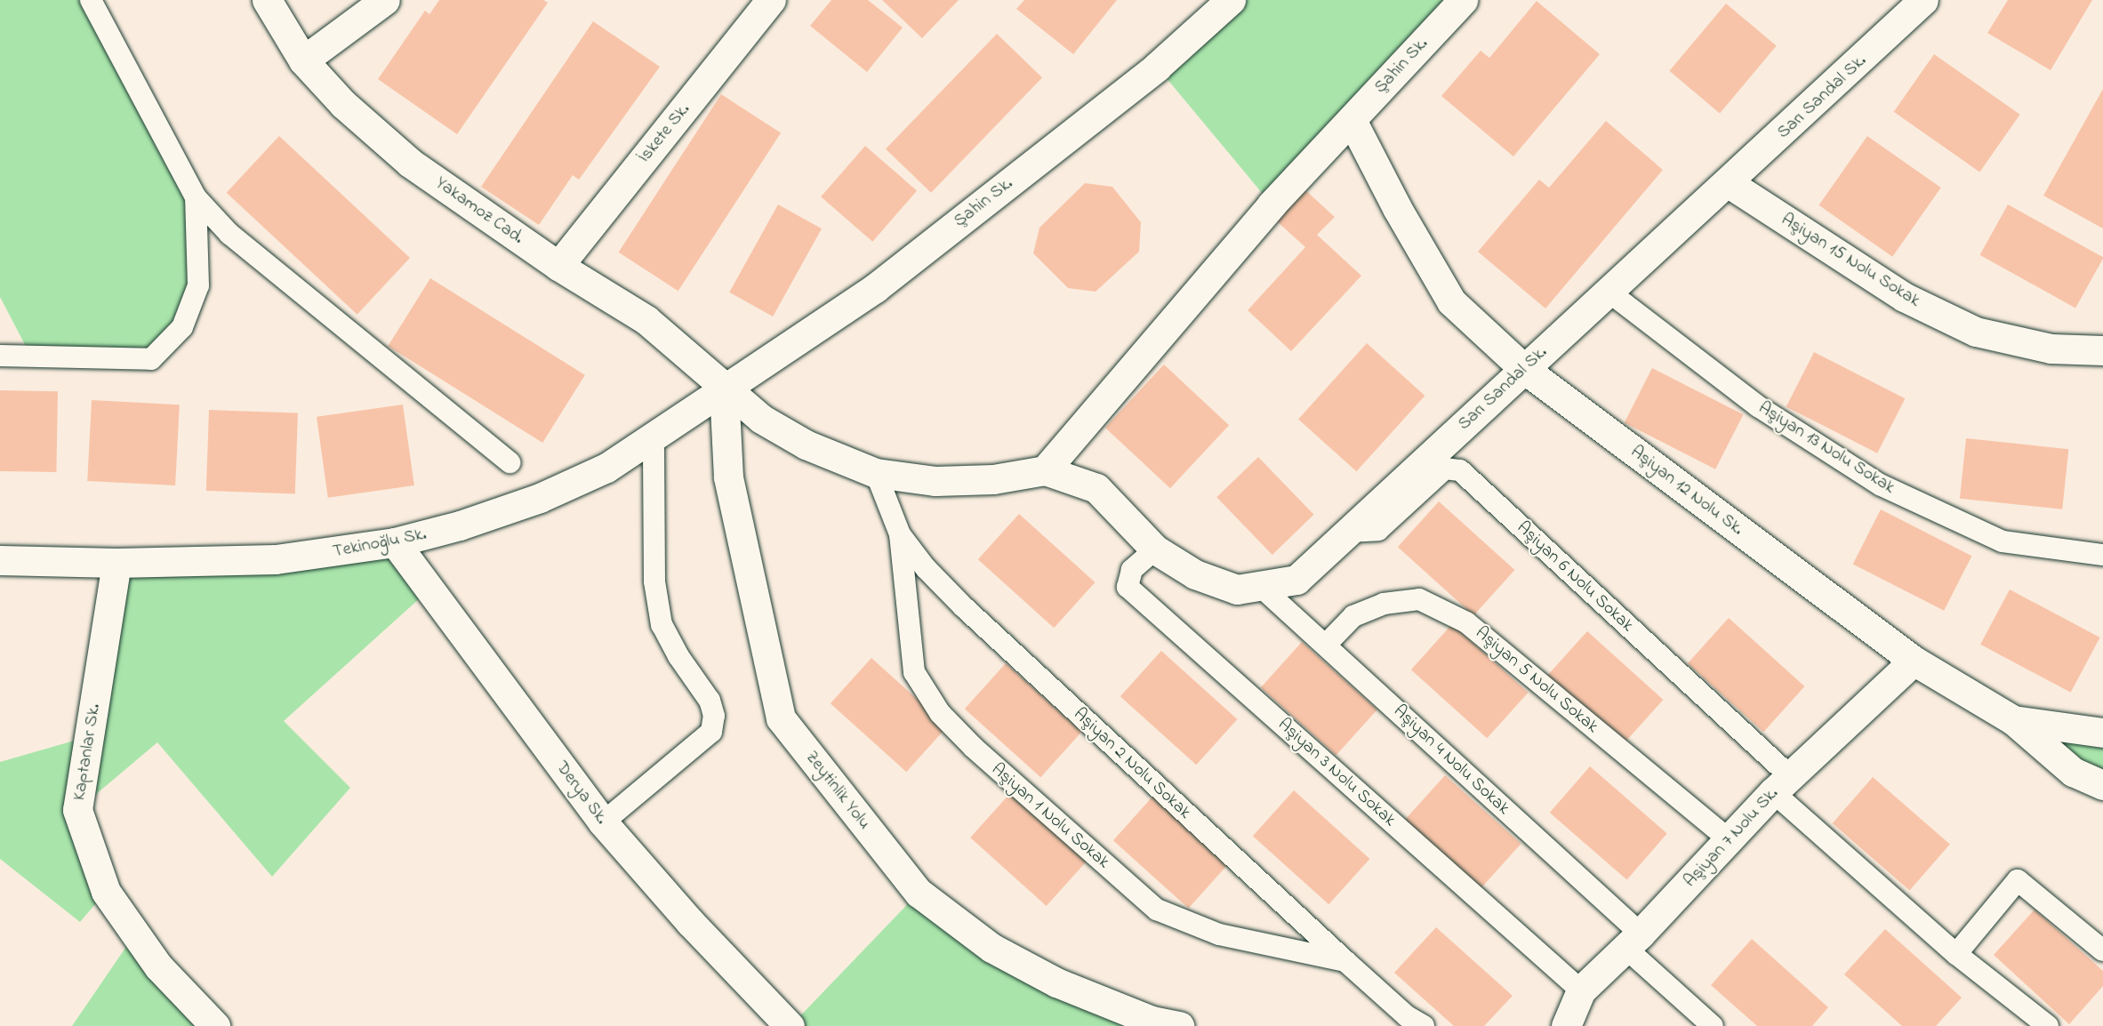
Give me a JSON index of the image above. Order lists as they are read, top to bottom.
{
  "streets": {
    "street": [
      "Şahin Sk.",
      "Sarı Sandal Sk.",
      "İskete Sk.",
      "Yakamoz Cad.",
      "Aşiyan 15 Nolu Sokak",
      "Aşiyan 12 Nolu Sk.",
      "Tekinoğlu Sk.",
      "Kaptanlar Sk.",
      "Zeytinlik Yolu",
      "Derya Sk.",
      "Aşiyan 7 Nolu Sk."
    ],
    "lane": [
      "Aşiyan 13 Nolu Sokak",
      "Aşiyan 6 Nolu Sokak",
      "Aşiyan 5 Nolu Sokak",
      "Aşiyan 4 Nolu Sokak",
      "Aşiyan 2 Nolu Sokak",
      "Aşiyan 3 Nolu Sokak",
      "Aşiyan 1 Nolu Sokak"
    ]
  },
  "crossings": [
    ["Şahin Sk.", "Sarı Sandal Sk."],
    ["Şahin Sk.", "Yakamoz Cad."],
    ["Şahin Sk.", "Aşiyan 12 Nolu Sk."],
    ["Şahin Sk.", "Tekinoğlu Sk."],
    ["Şahin Sk.", "Zeytinlik Yolu"],
    ["Sarı Sandal Sk.", "Yakamoz Cad."],
    ["Sarı Sandal Sk.", "Aşiyan 15 Nolu Sokak"],
    ["Sarı Sandal Sk.", "Aşiyan 13 Nolu Sokak"],
    ["Sarı Sandal Sk.", "Aşiyan 12 Nolu Sk."],
    ["Sarı Sandal Sk.", "Aşiyan 6 Nolu Sokak"],
    ["Sarı Sandal Sk.", "Aşiyan 4 Nolu Sokak"],
    ["Sarı Sandal Sk.", "Aşiyan 3 Nolu Sokak"],
    ["İskete Sk.", "Yakamoz Cad."],
    ["Yakamoz Cad.", "Tekinoğlu Sk."],
    ["Yakamoz Cad.", "Aşiyan 2 Nolu Sokak"],
    ["Yakamoz Cad.", "Zeytinlik Yolu"],
    ["Aşiyan 12 Nolu Sk.", "Aşiyan 7 Nolu Sk."],
    ["Tekinoğlu Sk.", "Kaptanlar Sk."],
    ["Tekinoğlu Sk.", "Zeytinlik Yolu"],
    ["Tekinoğlu Sk.", "Derya Sk."],
    ["Aşiyan 6 Nolu Sokak", "Aşiyan 7 Nolu Sk."],
    ["Aşiyan 5 Nolu Sokak", "Aşiyan 4 Nolu Sokak"],
    ["Aşiyan 5 Nolu Sokak", "Aşiyan 7 Nolu Sk."],
    ["Aşiyan 4 Nolu Sokak", "Aşiyan 7 Nolu Sk."],
    ["Aşiyan 2 Nolu Sokak", "Aşiyan 1 Nolu Sokak"],
    ["Aşiyan 3 Nolu Sokak", "Aşiyan 7 Nolu Sk."]
  ]
}
